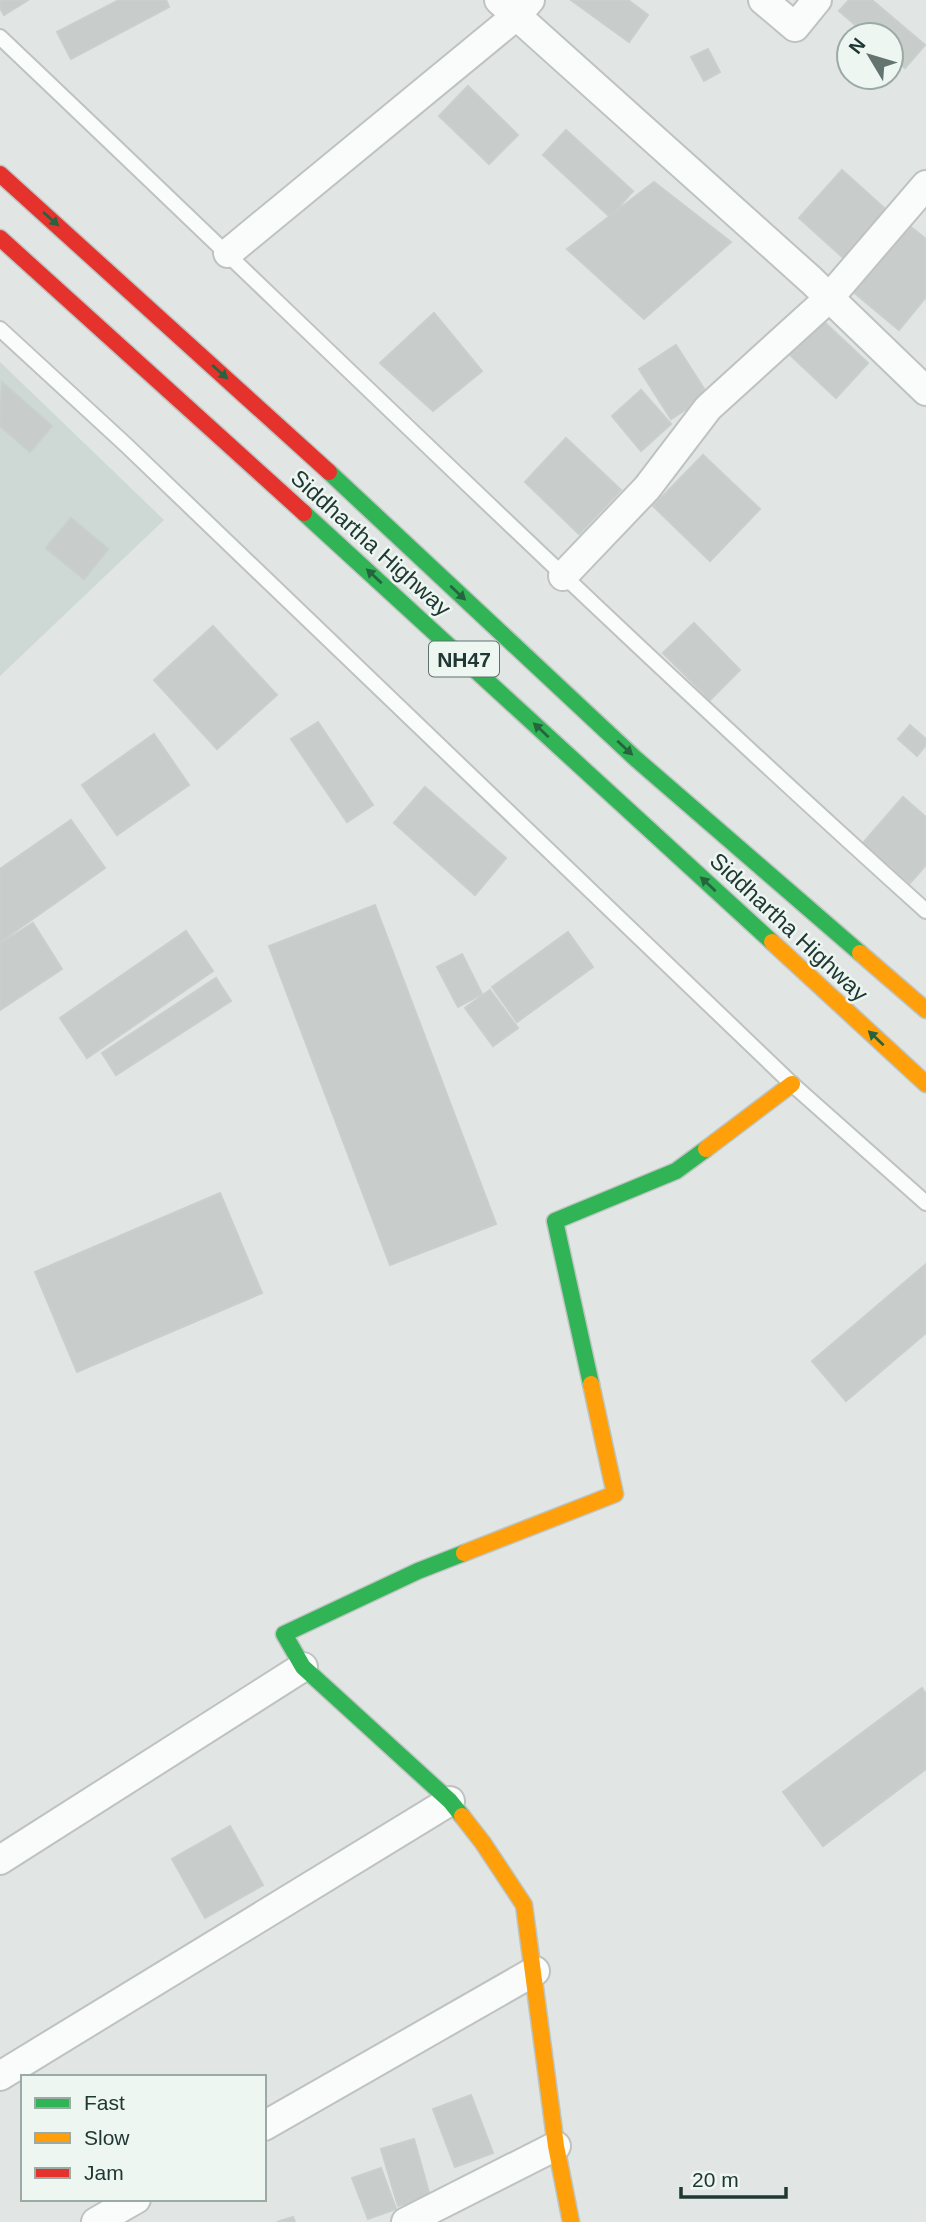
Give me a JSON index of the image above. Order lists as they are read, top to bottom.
{
  "streets": {
    "main road": ["Siddhartha Highway", "NH47"]
  },
  "legend": ["Fast", "Slow", "Jam"],
  "scale_bar": "20 m",
  "north": "top left"
}
